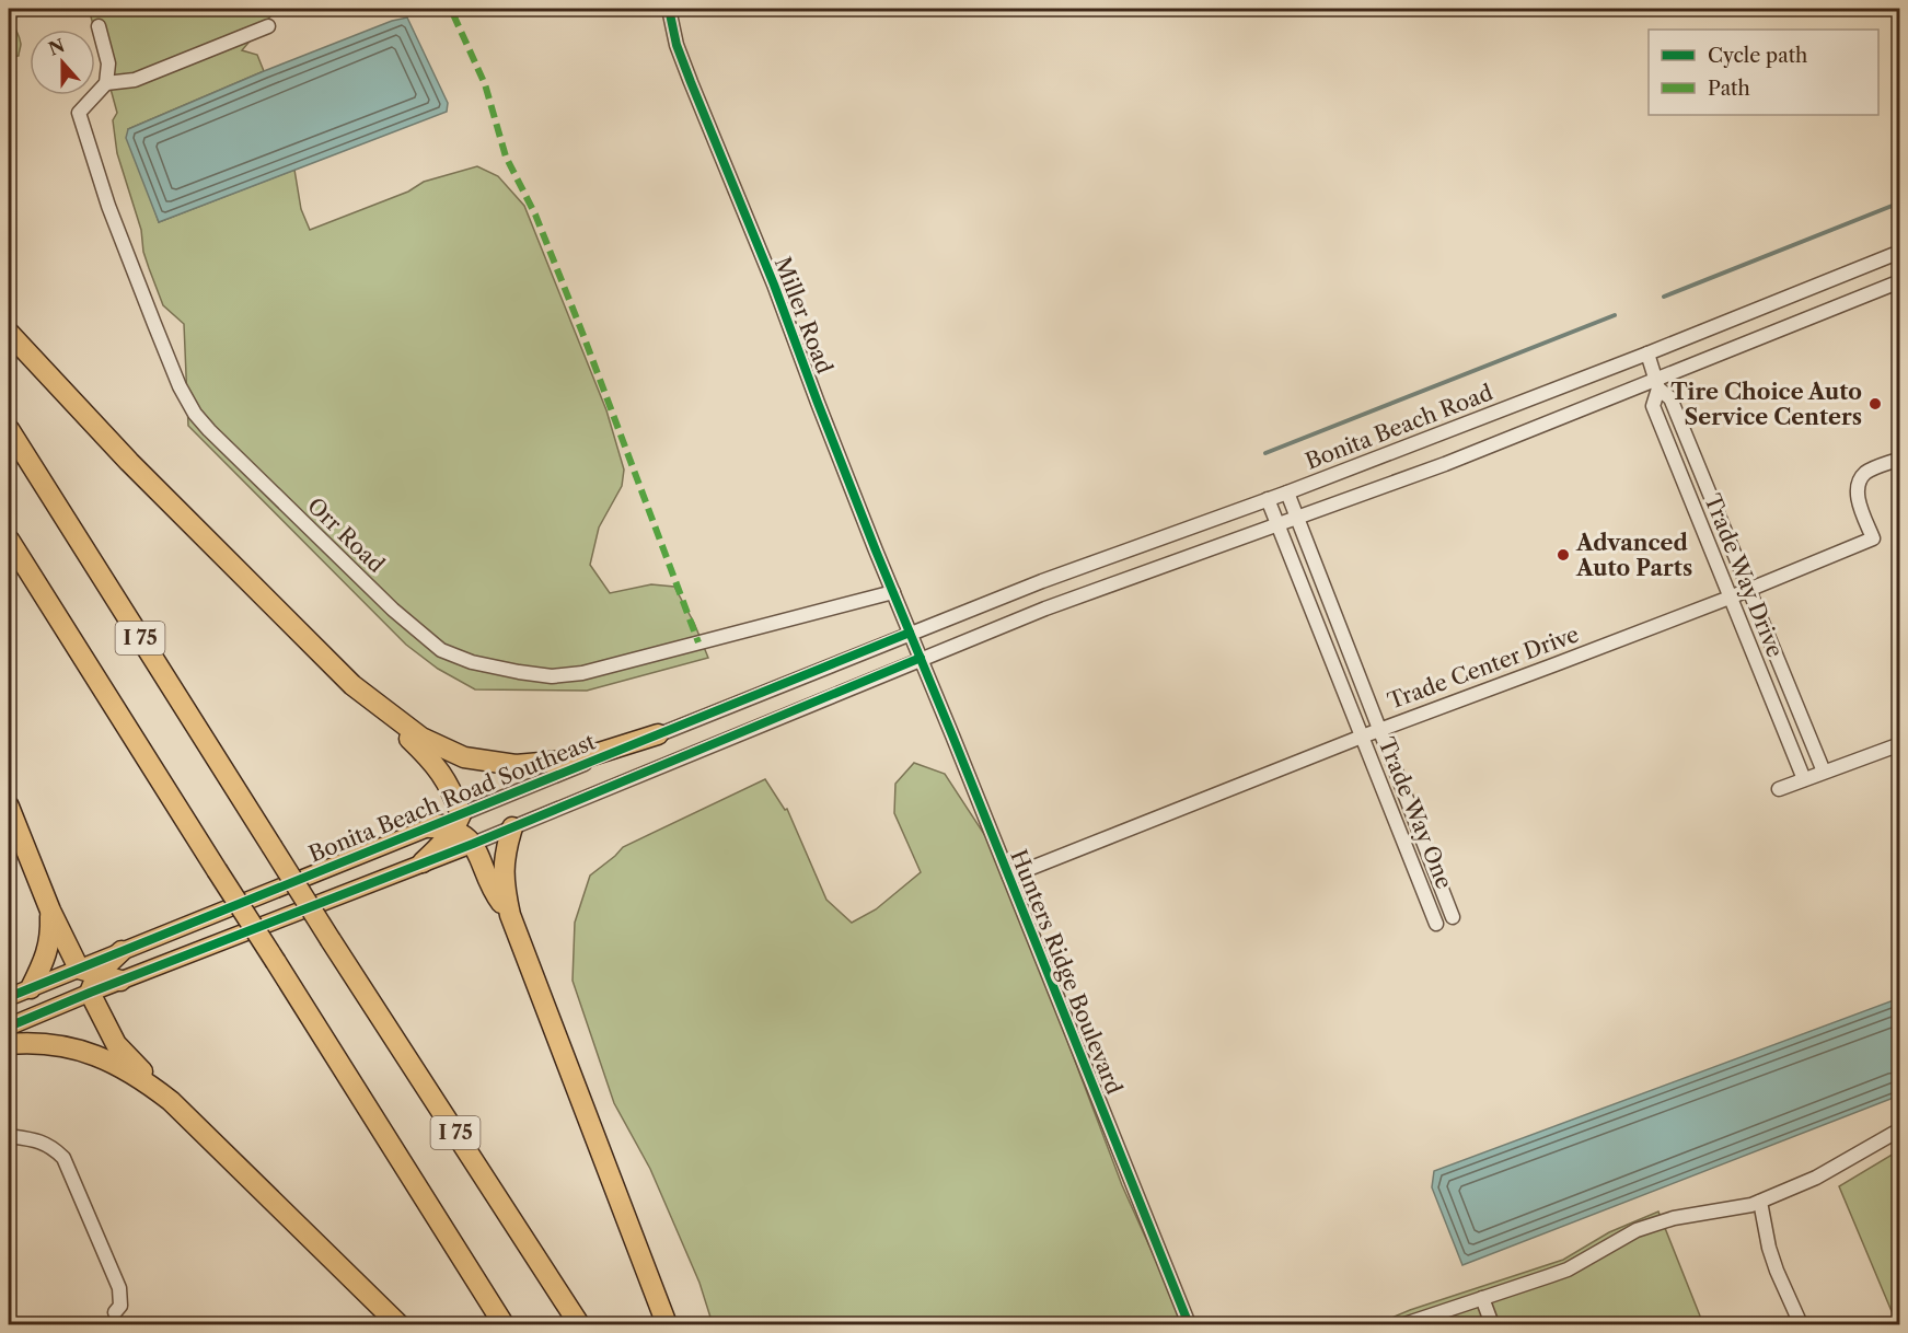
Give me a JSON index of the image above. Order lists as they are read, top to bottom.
{
  "streets": {
    "highway": ["I 75"],
    "main road": ["Bonita Beach Road Southeast"],
    "street": [
      "Miller Road",
      "Bonita Beach Road",
      "Orr Road",
      "Trade Way Drive",
      "Trade Center Drive",
      "Trade Way One",
      "Hunters Ridge Boulevard"
    ]
  },
  "crossings": [
    ["Miller Road", "Bonita Beach Road"],
    ["Miller Road", "Orr Road"],
    ["Miller Road", "Bonita Beach Road Southeast"],
    ["Miller Road", "Hunters Ridge Boulevard"],
    ["Bonita Beach Road", "Trade Way Drive"],
    ["Bonita Beach Road", "Bonita Beach Road Southeast"],
    ["Bonita Beach Road", "Trade Way One"],
    ["Bonita Beach Road", "Hunters Ridge Boulevard"],
    ["Trade Way Drive", "Trade Center Drive"],
    ["Trade Center Drive", "Trade Way One"],
    ["Trade Center Drive", "Hunters Ridge Boulevard"],
    ["Bonita Beach Road Southeast", "Hunters Ridge Boulevard"]
  ],
  "places": ["Tire Choice Auto Service Centers", "Advanced Auto Parts"],
  "legend": ["Cycle path", "Path"],
  "north": "top"
}
